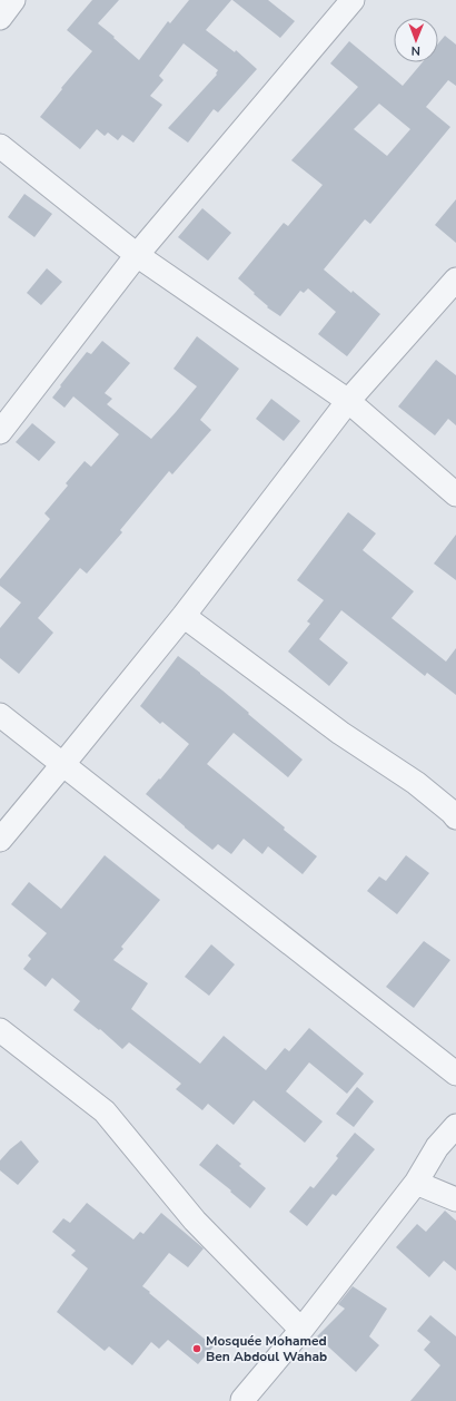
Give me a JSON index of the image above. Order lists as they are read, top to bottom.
{
  "places": ["Mosquée Mohamed Ben Abdoul Wahab"],
  "north": "bottom"
}
